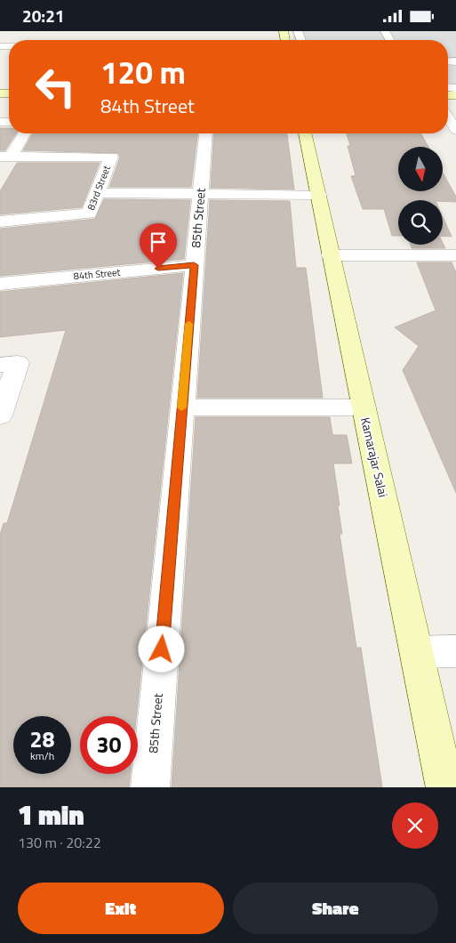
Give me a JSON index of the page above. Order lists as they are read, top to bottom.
{
  "streets": {
    "street": [
      "83rd Street",
      "85th Street",
      "84th Street",
      "Kamarajar Salai"
    ]
  },
  "crossings": [
    ["85th Street", "84th Street"]
  ],
  "north": "bottom",
  "page": {
    "status": "20:21",
    "turn": ["120 m", "84th Street"],
    "speed": "28 km/h",
    "limit": "30",
    "heading": ["1 min", "130 m · 20:22"],
    "buttons": ["Exit", "Share"]
  }
}
